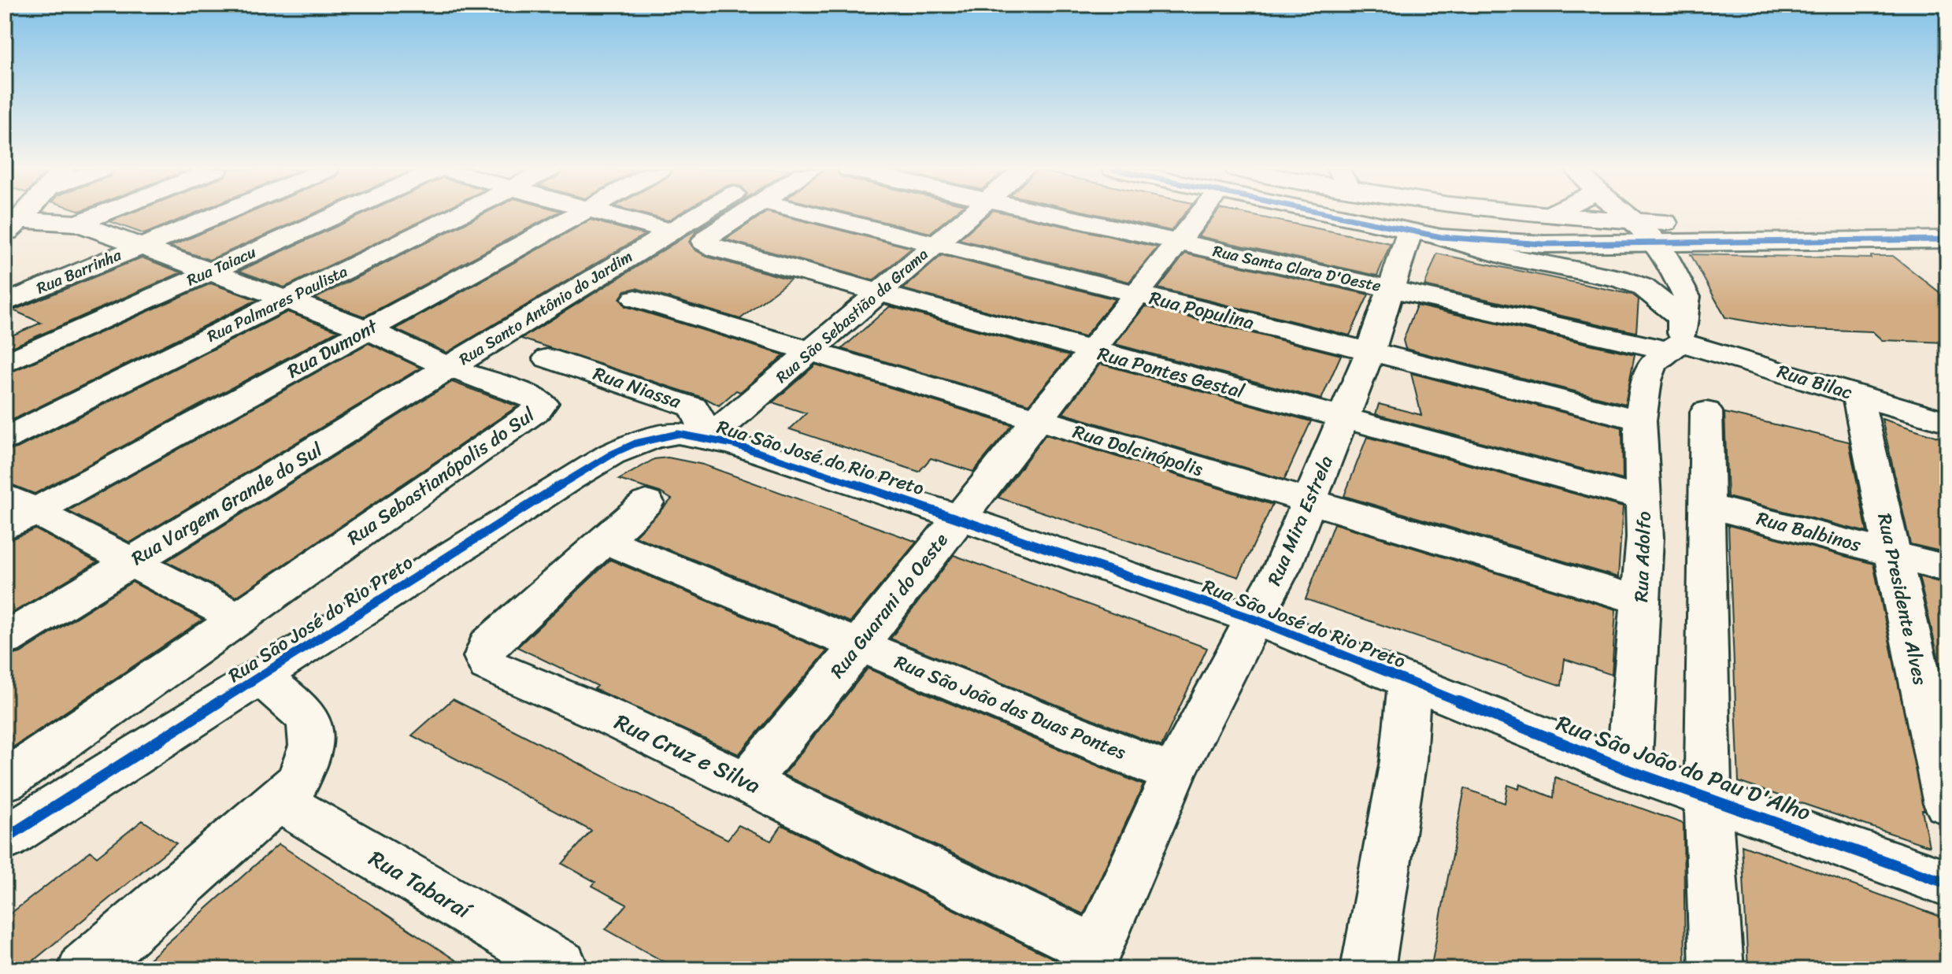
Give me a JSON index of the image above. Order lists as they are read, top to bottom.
{
  "streets": {
    "street": [
      "Rua Taiacu",
      "Rua Santa Clara D'Oeste",
      "Rua Barrinha",
      "Rua Palmares Paulista",
      "Rua Santo Antônio do Jardim",
      "Rua Populina",
      "Rua São Sebastião da Grama",
      "Rua Dumont",
      "Rua Pontes Gestal",
      "Rua Bilac",
      "Rua Niassa",
      "Rua Dolcinópolis",
      "Rua São José do Rio Preto",
      "Rua Sebastianópolis do Sul",
      "Rua Vargem Grande do Sul",
      "Rua Mira Estrela",
      "Rua Balbinos",
      "Rua Adolfo",
      "Rua Presidente Alves",
      "Rua Guarani do Oeste",
      "Rua São João das Duas Pontes",
      "Rua Cruz e Silva",
      "Rua São João do Pau D'Alho",
      "Rua Tabaraí"
    ]
  },
  "crossings": [
    ["Rua Taiacu", "Rua Sebastianópolis do Sul"],
    ["Rua Santa Clara D'Oeste", "Rua Bilac"],
    ["Rua Santa Clara D'Oeste", "Rua Mira Estrela"],
    ["Rua Santa Clara D'Oeste", "Rua Adolfo"],
    ["Rua Santa Clara D'Oeste", "Rua Guarani do Oeste"],
    ["Rua Barrinha", "Rua Sebastianópolis do Sul"],
    ["Rua Palmares Paulista", "Rua Sebastianópolis do Sul"],
    ["Rua Santo Antônio do Jardim", "Rua Sebastianópolis do Sul"],
    ["Rua Santo Antônio do Jardim", "Rua Vargem Grande do Sul"],
    ["Rua Populina", "Rua São Sebastião da Grama"],
    ["Rua Populina", "Rua Mira Estrela"],
    ["Rua Populina", "Rua Adolfo"],
    ["Rua Populina", "Rua Guarani do Oeste"],
    ["Rua São Sebastião da Grama", "Rua Pontes Gestal"],
    ["Rua São Sebastião da Grama", "Rua Niassa"],
    ["Rua São Sebastião da Grama", "Rua Dolcinópolis"],
    ["Rua São Sebastião da Grama", "Rua São José do Rio Preto"],
    ["Rua Dumont", "Rua Sebastianópolis do Sul"],
    ["Rua Pontes Gestal", "Rua Mira Estrela"],
    ["Rua Pontes Gestal", "Rua Adolfo"],
    ["Rua Pontes Gestal", "Rua Guarani do Oeste"],
    ["Rua Bilac", "Rua Mira Estrela"],
    ["Rua Bilac", "Rua Adolfo"],
    ["Rua Bilac", "Rua Presidente Alves"],
    ["Rua Niassa", "Rua São José do Rio Preto"],
    ["Rua Dolcinópolis", "Rua Mira Estrela"],
    ["Rua Dolcinópolis", "Rua Adolfo"],
    ["Rua Dolcinópolis", "Rua Guarani do Oeste"],
    ["Rua São José do Rio Preto", "Rua Mira Estrela"],
    ["Rua São José do Rio Preto", "Rua Guarani do Oeste"],
    ["Rua São José do Rio Preto", "Rua São João do Pau D'Alho"],
    ["Rua Sebastianópolis do Sul", "Rua Vargem Grande do Sul"],
    ["Rua Mira Estrela", "Rua São João das Duas Pontes"],
    ["Rua Mira Estrela", "Rua Cruz e Silva"],
    ["Rua Balbinos", "Rua Presidente Alves"],
    ["Rua Adolfo", "Rua São João do Pau D'Alho"],
    ["Rua Guarani do Oeste", "Rua São João das Duas Pontes"],
    ["Rua Guarani do Oeste", "Rua Cruz e Silva"],
    ["Rua São João das Duas Pontes", "Rua Cruz e Silva"]
  ]
}
